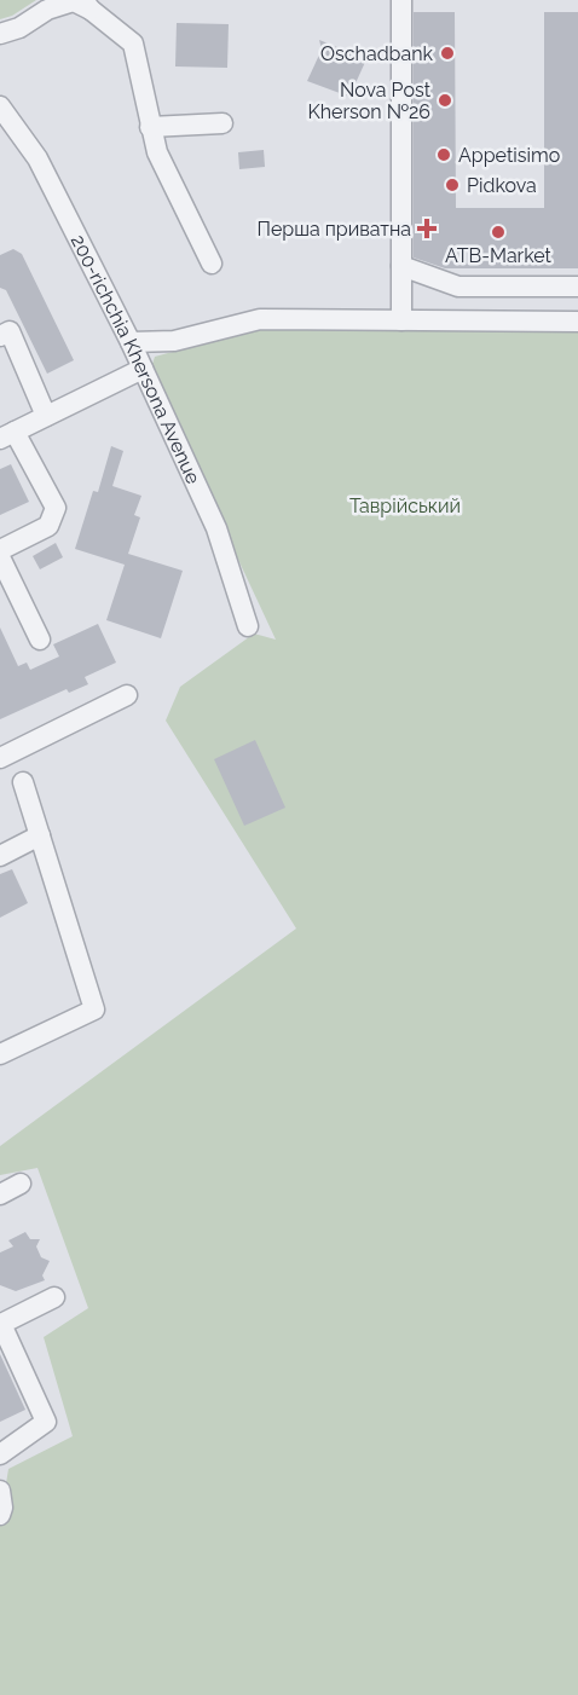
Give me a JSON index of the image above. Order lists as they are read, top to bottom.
{
  "streets": {
    "street": ["200-richchia Khersona Avenue"]
  },
  "parks": ["Таврійський"],
  "places": {
    "other": [
      "Oschadbank",
      "Nova Post Kherson №26",
      "Appetisimo",
      "Pidkova",
      "ATB-Market"
    ],
    "health": ["Перша приватна"]
  }
}
